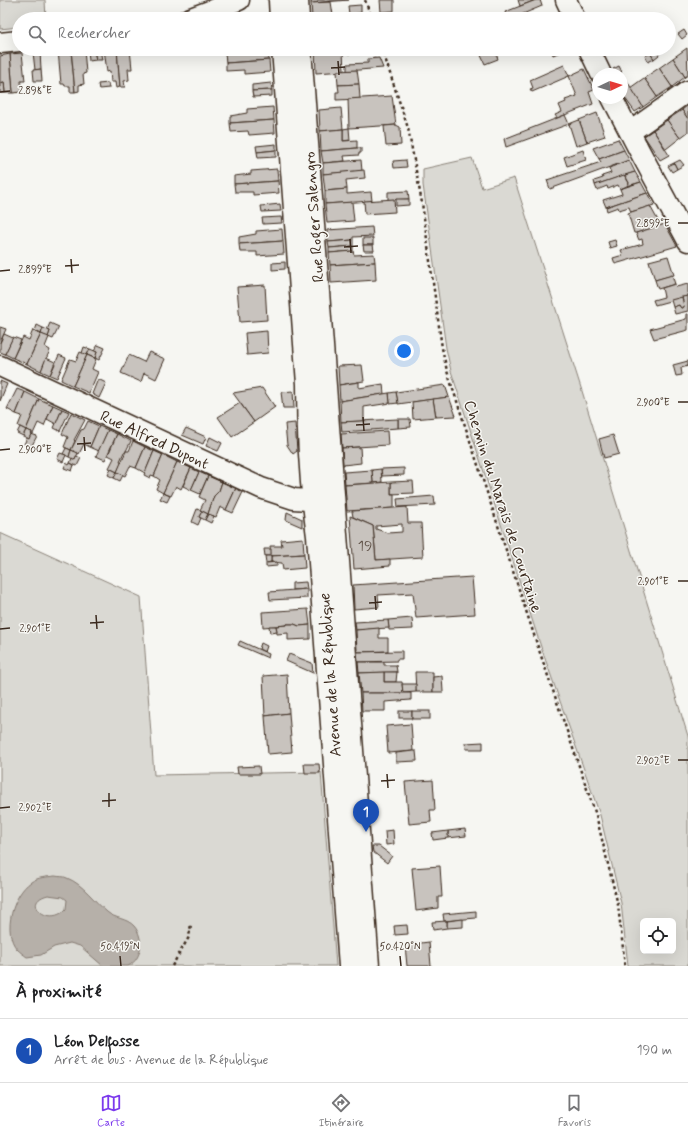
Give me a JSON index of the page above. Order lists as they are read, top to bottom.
{
  "streets": {
    "main road": ["Rue Roger Salengro", "Avenue de la République"],
    "street": ["Rue Alfred Dupont"],
    "path": ["Chemin du Marais de Courtaine"]
  },
  "crossings": [
    ["Rue Roger Salengro", "Avenue de la République"],
    ["Rue Alfred Dupont", "Avenue de la République"]
  ],
  "house_numbers": ["19"],
  "north": "right",
  "page": {
    "search": "Rechercher",
    "pins": "1",
    "heading": "À proximité",
    "list": [
      {
        "mark": "1",
        "name": "Léon Delfosse",
        "note": "Arrêt de bus · Avenue de la République",
        "value": "190 m"
      }
    ],
    "nav": ["Carte", "Itinéraire", "Favoris"]
  },
  "coordinates": [
    "2.898°E",
    "2.899°E",
    "2.900°E",
    "2.901°E",
    "2.902°E",
    "50.419°N",
    "50.420°N"
  ]
}
